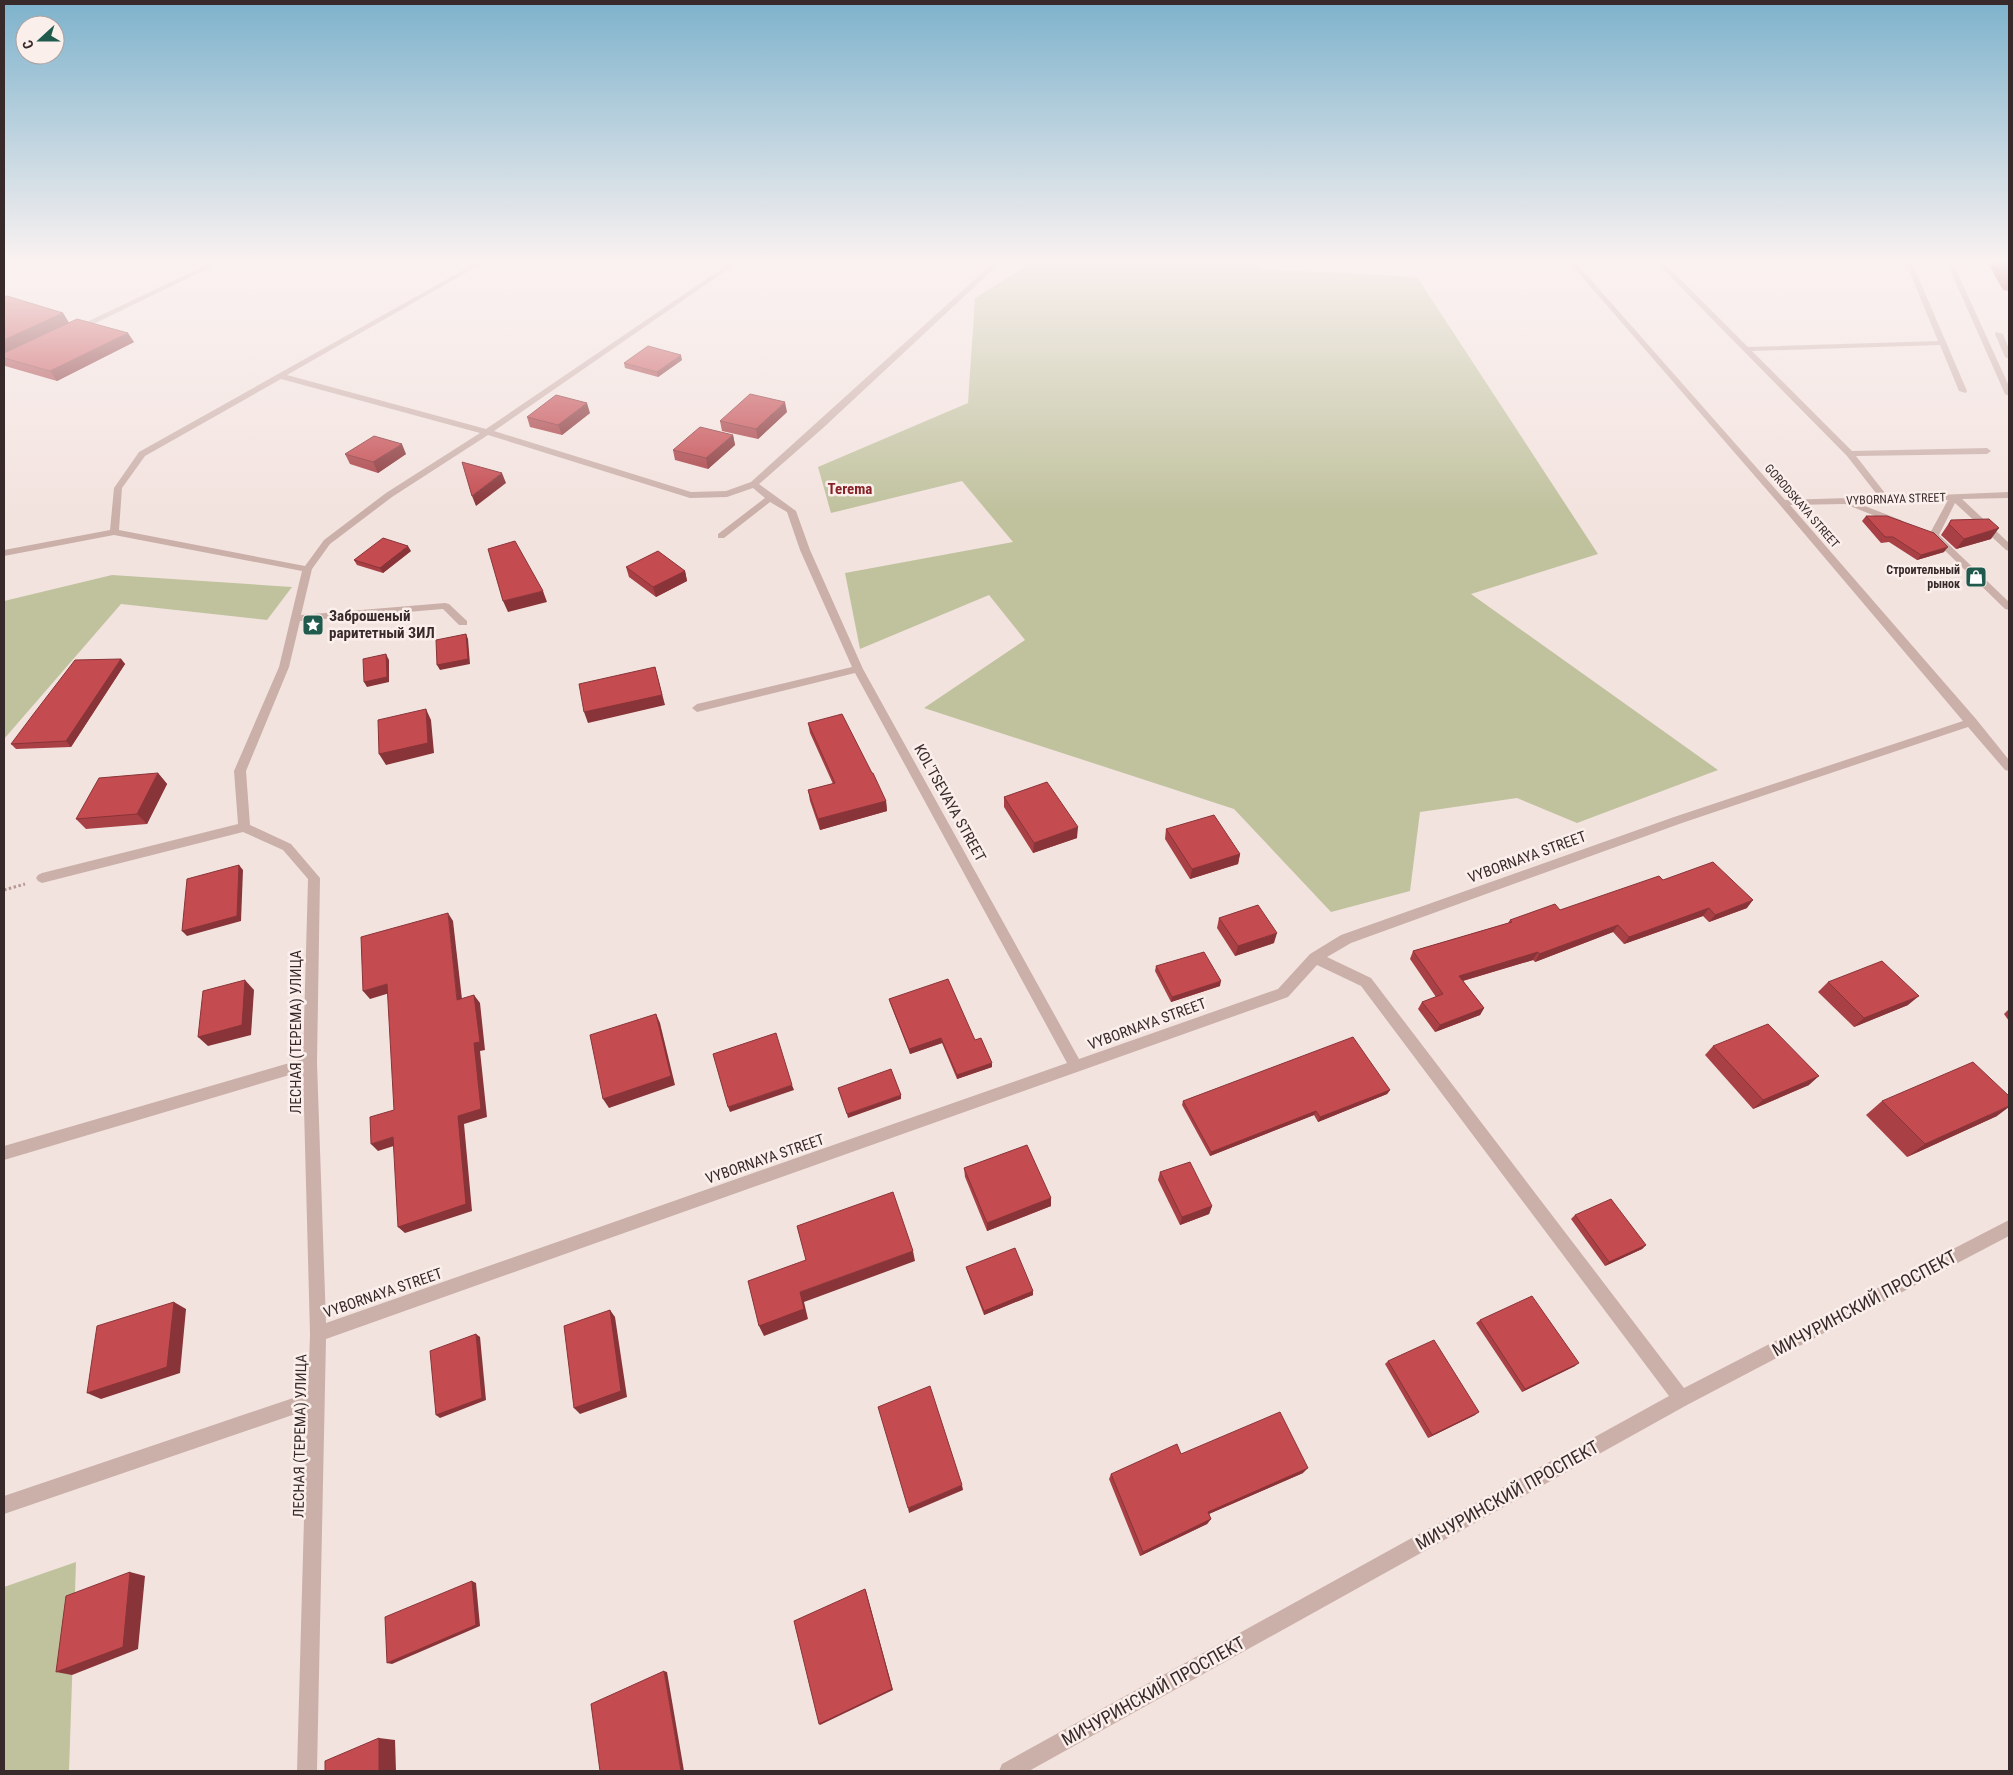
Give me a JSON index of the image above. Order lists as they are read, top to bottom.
{
  "streets": {
    "street": [
      "VYBORNAYA STREET",
      "GORODSKAYA STREET",
      "KOL'TSEVAYA STREET",
      "ЛЕСНАЯ (ТЕРЕМА) УЛИЦА",
      "МИЧУРИНСКИЙ ПРОСПЕКТ"
    ]
  },
  "crossings": [
    ["VYBORNAYA STREET", "GORODSKAYA STREET"],
    ["VYBORNAYA STREET", "KOL'TSEVAYA STREET"],
    ["VYBORNAYA STREET", "ЛЕСНАЯ (ТЕРЕМА) УЛИЦА"]
  ],
  "districts": ["Terema"],
  "places": {
    "shop": ["Строительный рынок"],
    "place": ["Заброшеный раритетный ЗИЛ"]
  },
  "north": "left"
}
